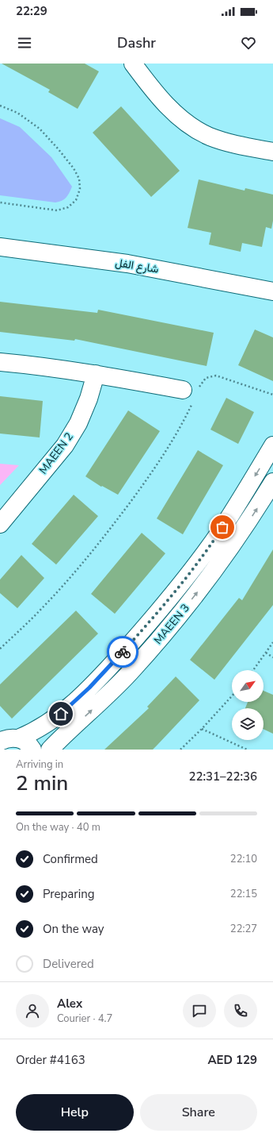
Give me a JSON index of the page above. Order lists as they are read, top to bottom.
{
  "streets": {
    "street": ["شارع الفل", "MAEEN 2", "MAEEN 3"]
  },
  "north": "top right",
  "page": {
    "status": "22:29",
    "header": "Dashr",
    "heading": ["2 min", "Arriving in", "22:31–22:36"],
    "panel": [
      "Alex",
      "Courier · 4.7",
      "Order #4163",
      "AED 129"
    ],
    "bar": "On the way · 40 m",
    "list": [
      ["Confirmed", "22:10"],
      ["Preparing", "22:15"],
      ["On the way", "22:27"],
      "Delivered"
    ],
    "buttons": ["Help", "Share"]
  }
}
